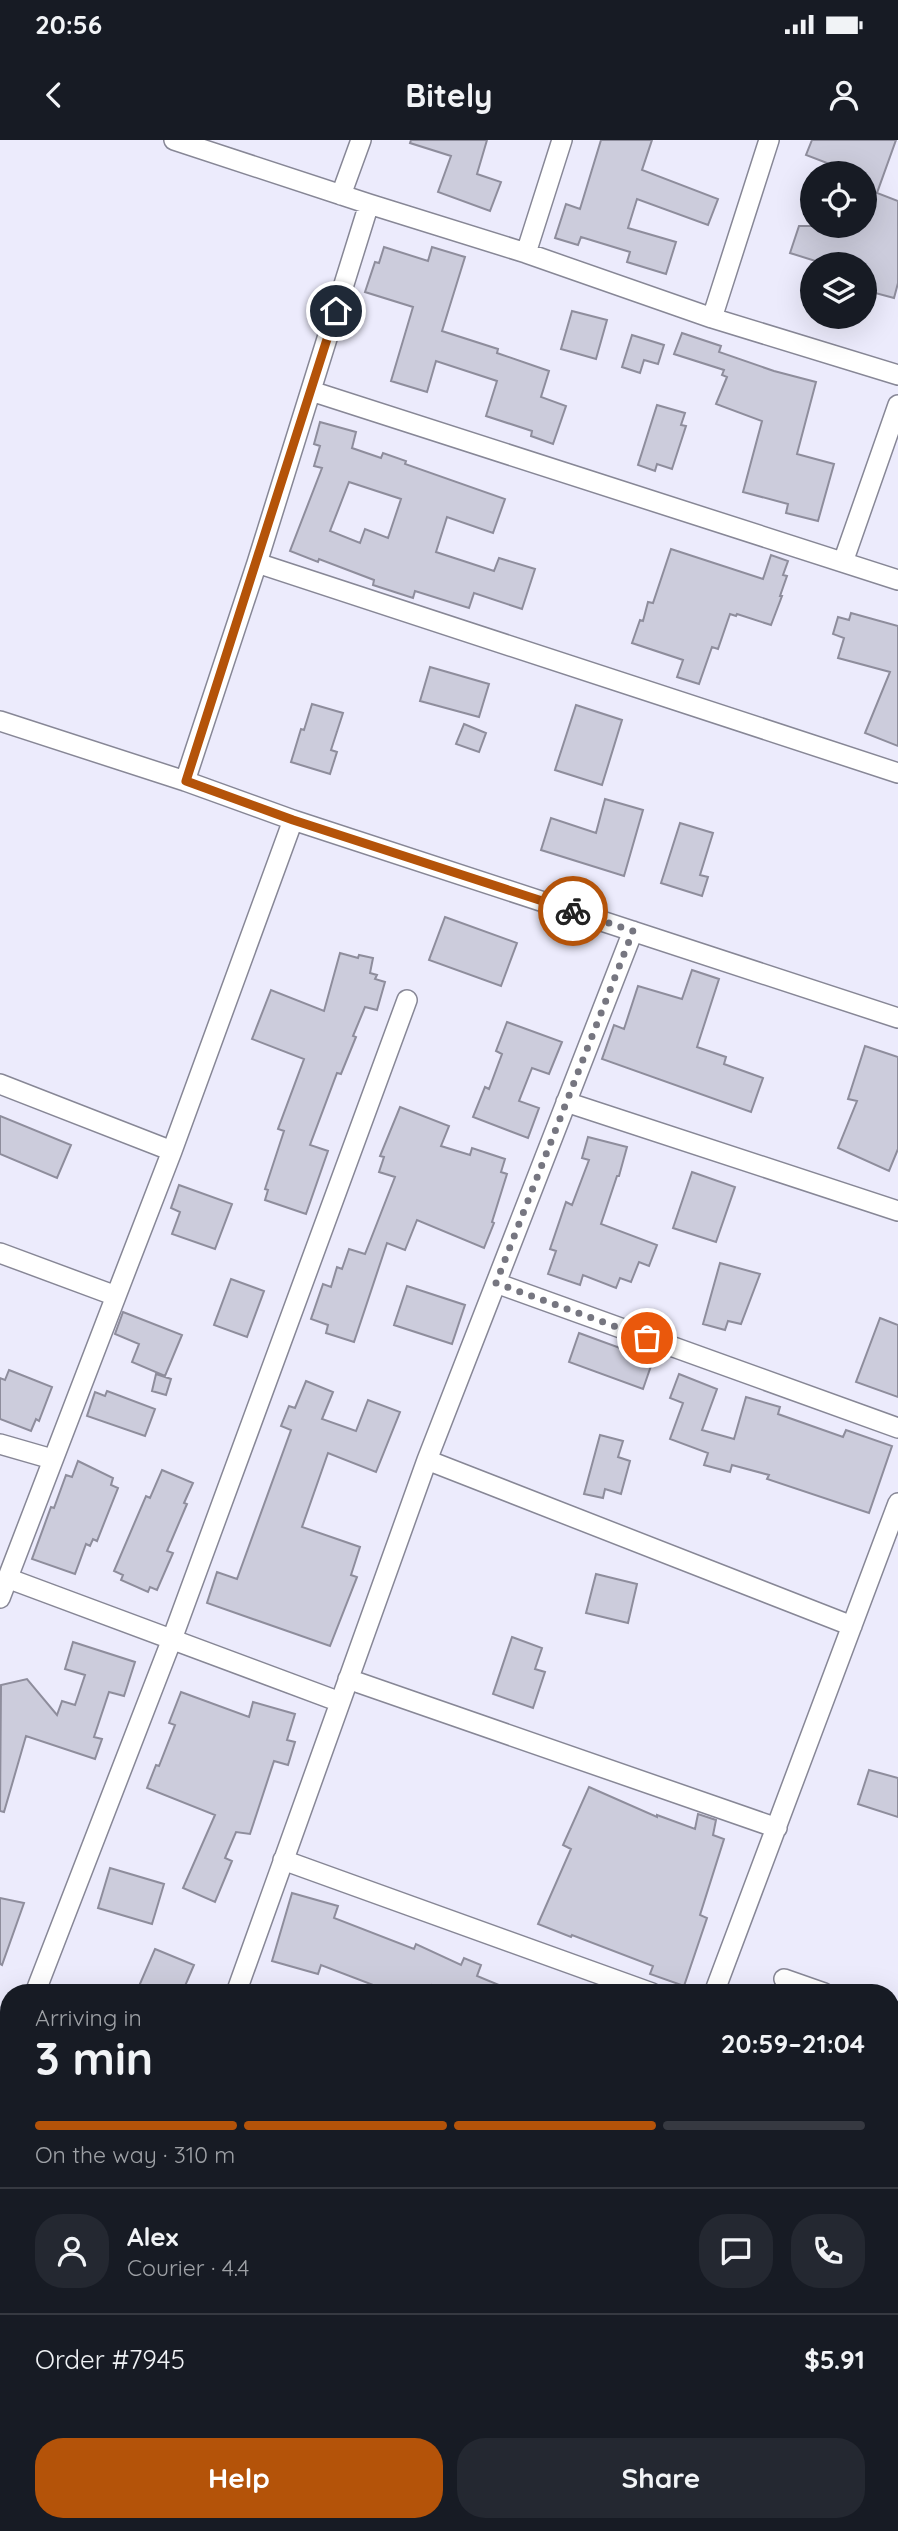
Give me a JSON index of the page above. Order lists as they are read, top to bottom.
{
  "page": {
    "status": "20:56",
    "header": "Bitely",
    "heading": ["3 min", "Arriving in", "20:59–21:04"],
    "panel": [
      "Alex",
      "Courier · 4.4",
      "Order #7945",
      "$5.91"
    ],
    "bar": "On the way · 310 m",
    "buttons": ["Help", "Share"]
  }
}
